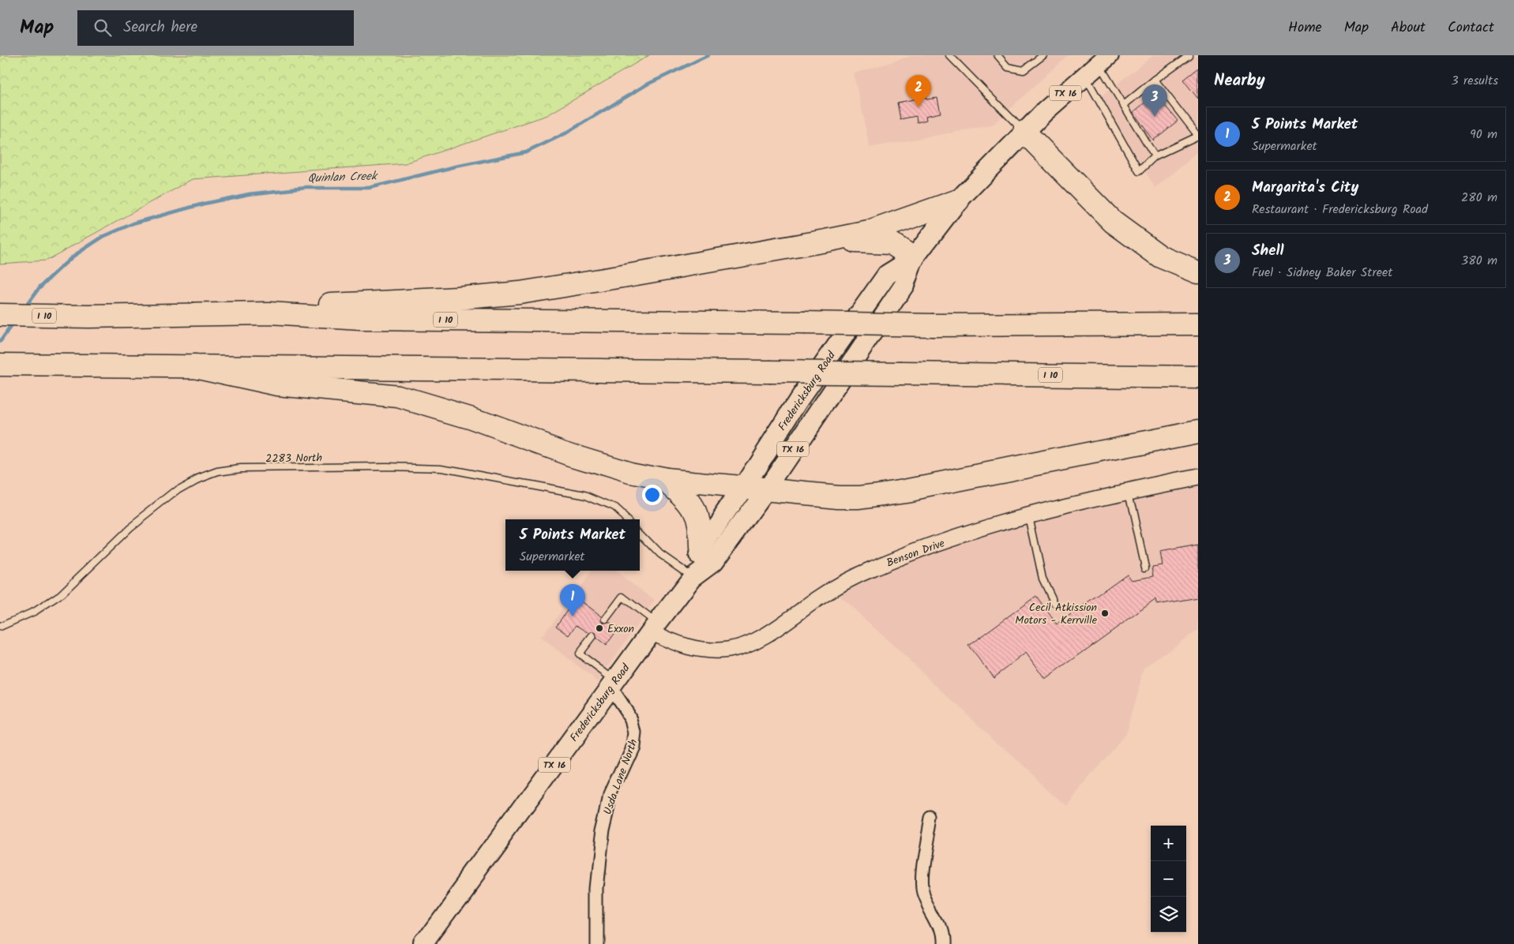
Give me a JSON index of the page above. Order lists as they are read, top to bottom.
{
  "streets": {
    "highway": ["I 10"],
    "main road": ["TX 16", "Fredericksburg Road"],
    "street": ["Benson Drive", "Usda Lane North"],
    "lane": ["2283 North"]
  },
  "crossings": [
    ["TX 16", "Fredericksburg Road"],
    ["Fredericksburg Road", "Benson Drive"],
    ["Fredericksburg Road", "Usda Lane North"]
  ],
  "water": ["Quinlan Creek"],
  "places": ["Cecil Atkission Motors - Kerrville", "Exxon"],
  "page": {
    "header": "Map",
    "search": "Search here",
    "nav": [
      "Home",
      "Map",
      "About",
      "Contact"
    ],
    "heading": ["Nearby", "3 results"],
    "pins": ["2", "3", "1"],
    "list": [
      {
        "mark": "1",
        "name": "5 Points Market",
        "note": "Supermarket",
        "value": "90 m"
      },
      {
        "mark": "2",
        "name": "Margarita's City",
        "note": "Restaurant · Fredericksburg Road",
        "value": "280 m"
      },
      {
        "mark": "3",
        "name": "Shell",
        "note": "Fuel · Sidney Baker Street",
        "value": "380 m"
      }
    ],
    "popup": ["5 Points Market", "Supermarket"],
    "map_buttons": ["+", "−"]
  }
}
